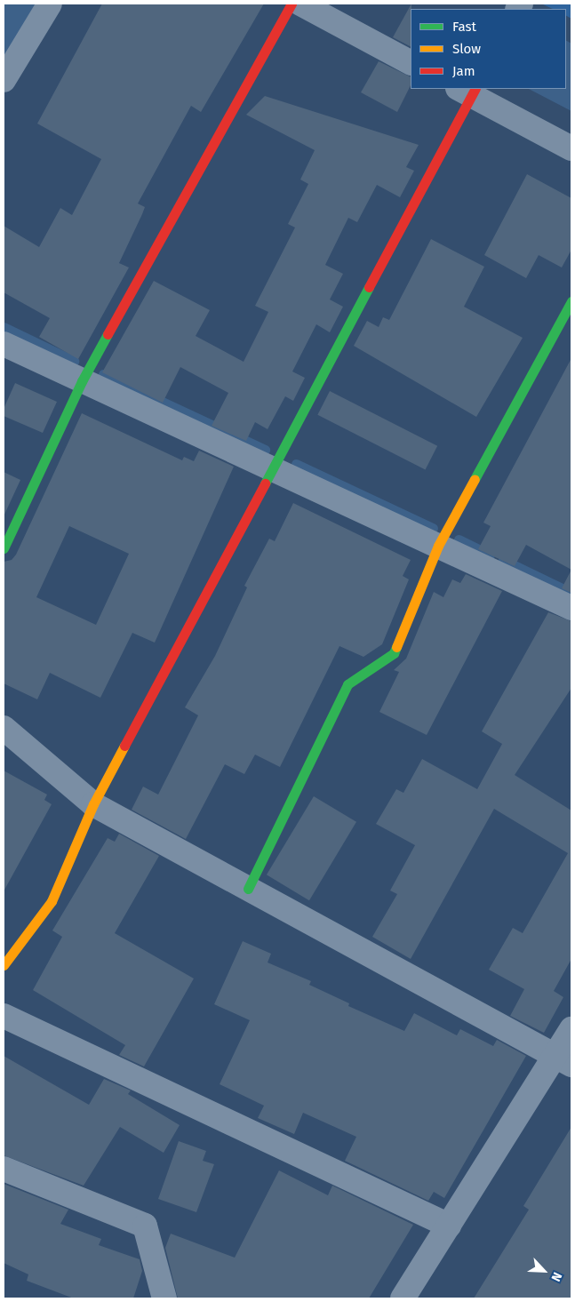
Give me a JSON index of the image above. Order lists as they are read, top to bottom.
{
  "legend": ["Fast", "Slow", "Jam"],
  "north": "bottom right"
}
